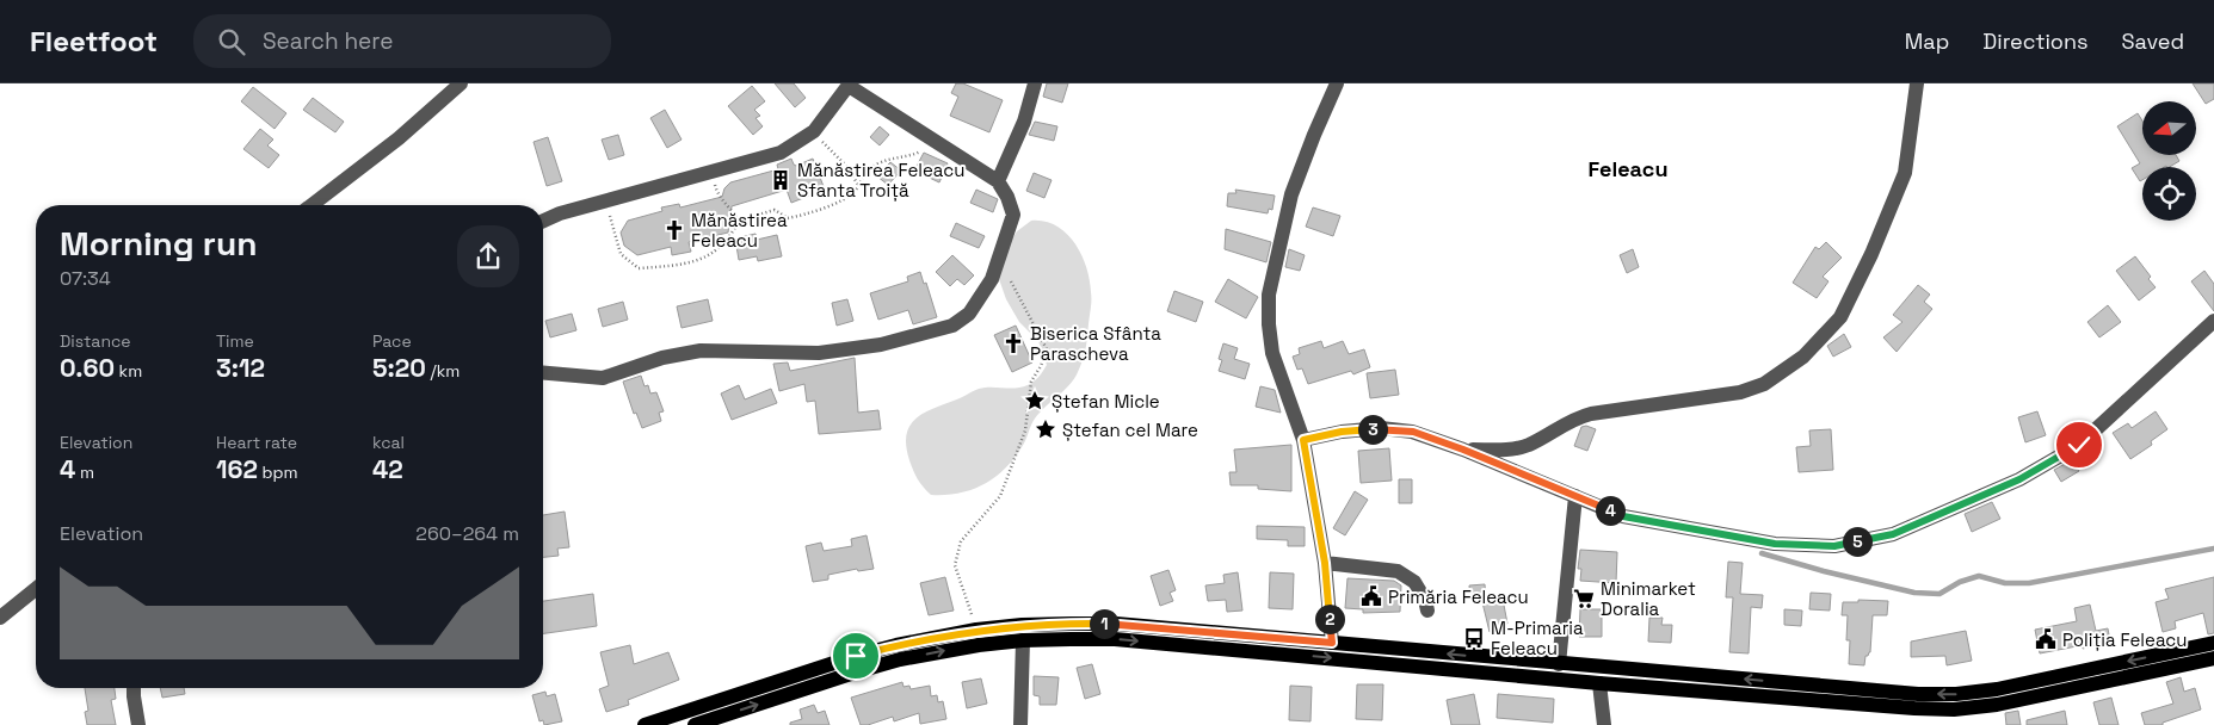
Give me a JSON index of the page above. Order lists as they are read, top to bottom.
{
  "districts": ["Feleacu"],
  "places": {
    "building": ["Mănăstirea Feleacu Sfanta Troiță"],
    "church": ["Mănăstirea Feleacu", "Biserica Sfânta Parascheva"],
    "place": ["Ștefan Micle", "Ștefan cel Mare"],
    "public building": ["Primăria Feleacu", "Poliția Feleacu"],
    "supermarket": ["Minimarket Doralia"],
    "bus stop": ["M-Primaria Feleacu"]
  },
  "north": "left",
  "page": {
    "header": "Fleetfoot",
    "search": "Search here",
    "nav": ["Map", "Directions", "Saved"],
    "heading": ["Morning run", "07:34"],
    "stats": [
      ["Distance", "0.60 km"],
      ["Time", "3:12"],
      ["Pace", "5:20 /km"],
      ["Elevation", "4 m"],
      ["Heart rate", "162 bpm"],
      ["kcal", "42"]
    ],
    "pins": [
      "3",
      "4",
      "5",
      "2",
      "1"
    ],
    "chart": ["Elevation", "260–264 m"]
  }
}
